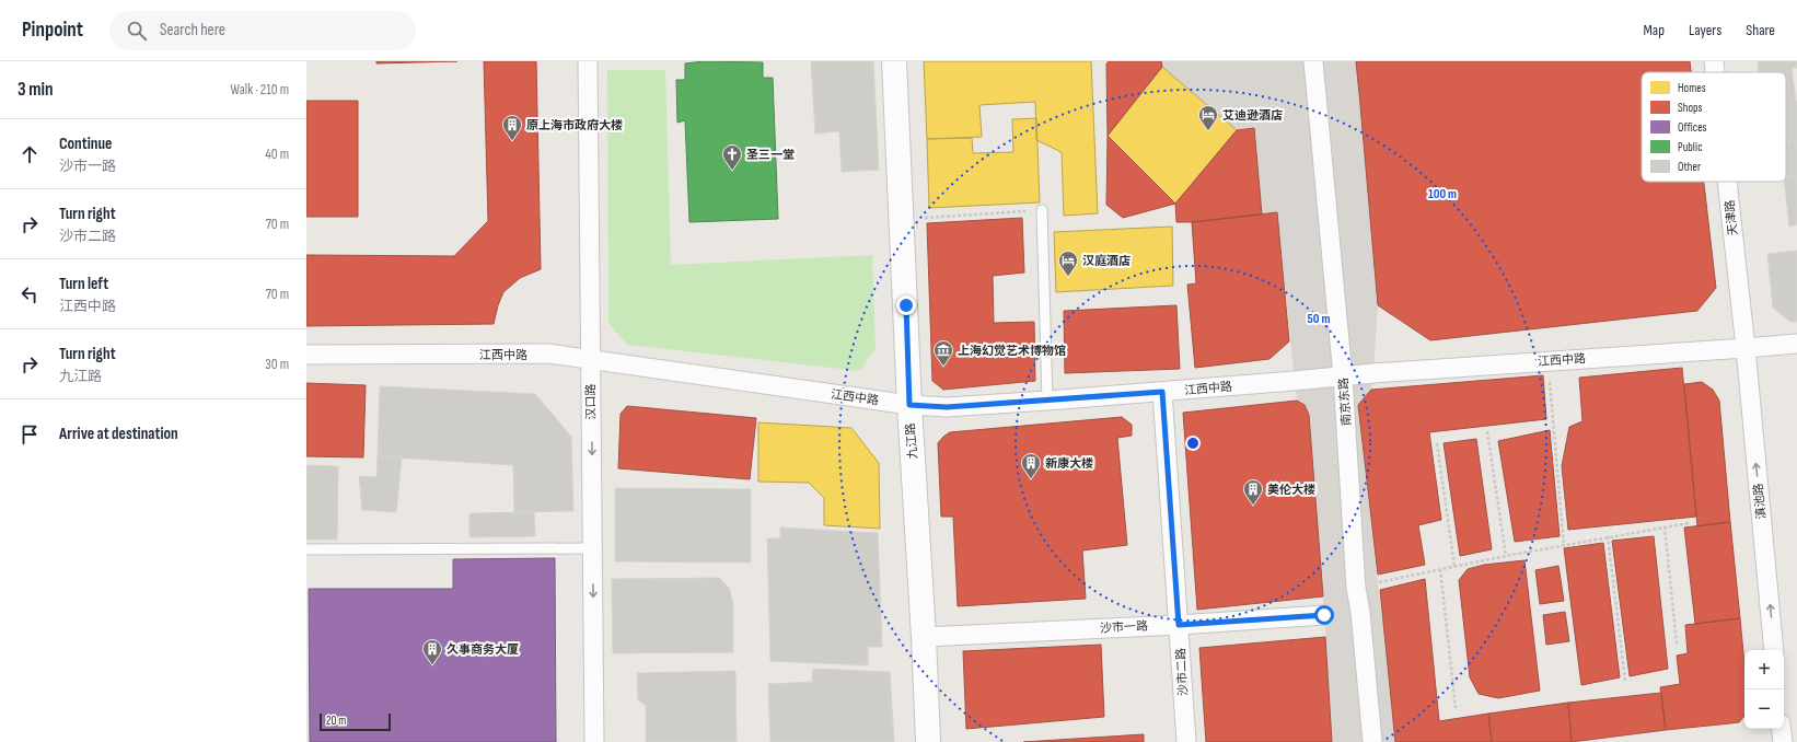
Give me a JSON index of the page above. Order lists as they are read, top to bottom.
{
  "streets": {
    "street": [
      "天津路",
      "江西中路",
      "汉口路",
      "南京东路",
      "九江路",
      "滇池路",
      "沙市一路",
      "沙市二路"
    ]
  },
  "crossings": [
    ["天津路", "江西中路"],
    ["天津路", "滇池路"],
    ["江西中路", "汉口路"],
    ["江西中路", "南京东路"],
    ["江西中路", "九江路"],
    ["江西中路", "滇池路"],
    ["江西中路", "沙市二路"],
    ["九江路", "沙市一路"],
    ["沙市一路", "沙市二路"]
  ],
  "one_way": ["汉口路", "滇池路"],
  "places": {
    "hotel": ["艾迪逊酒店", "汉庭酒店"],
    "building": [
      "原上海市政府大楼",
      "新康大楼",
      "美伦大楼",
      "久事商务大厦"
    ],
    "church": ["圣三一堂"],
    "museum": ["上海幻觉艺术博物馆"]
  },
  "legend": [
    "Homes",
    "Shops",
    "Offices",
    "Public",
    "Other"
  ],
  "scale_bar": "20 m",
  "page": {
    "header": "Pinpoint",
    "search": "Search here",
    "nav": ["Map", "Layers", "Share"],
    "heading": ["3 min", "Walk · 210 m"],
    "list": [
      ["Continue", "沙市一路", "40 m"],
      ["Turn right", "沙市二路", "70 m"],
      ["Turn left", "江西中路", "70 m"],
      ["Turn right", "九江路", "30 m"],
      "Arrive at destination"
    ],
    "map_buttons": ["+", "−"],
    "scale": "20 m"
  },
  "rings": ["100 m", "50 m"]
}
